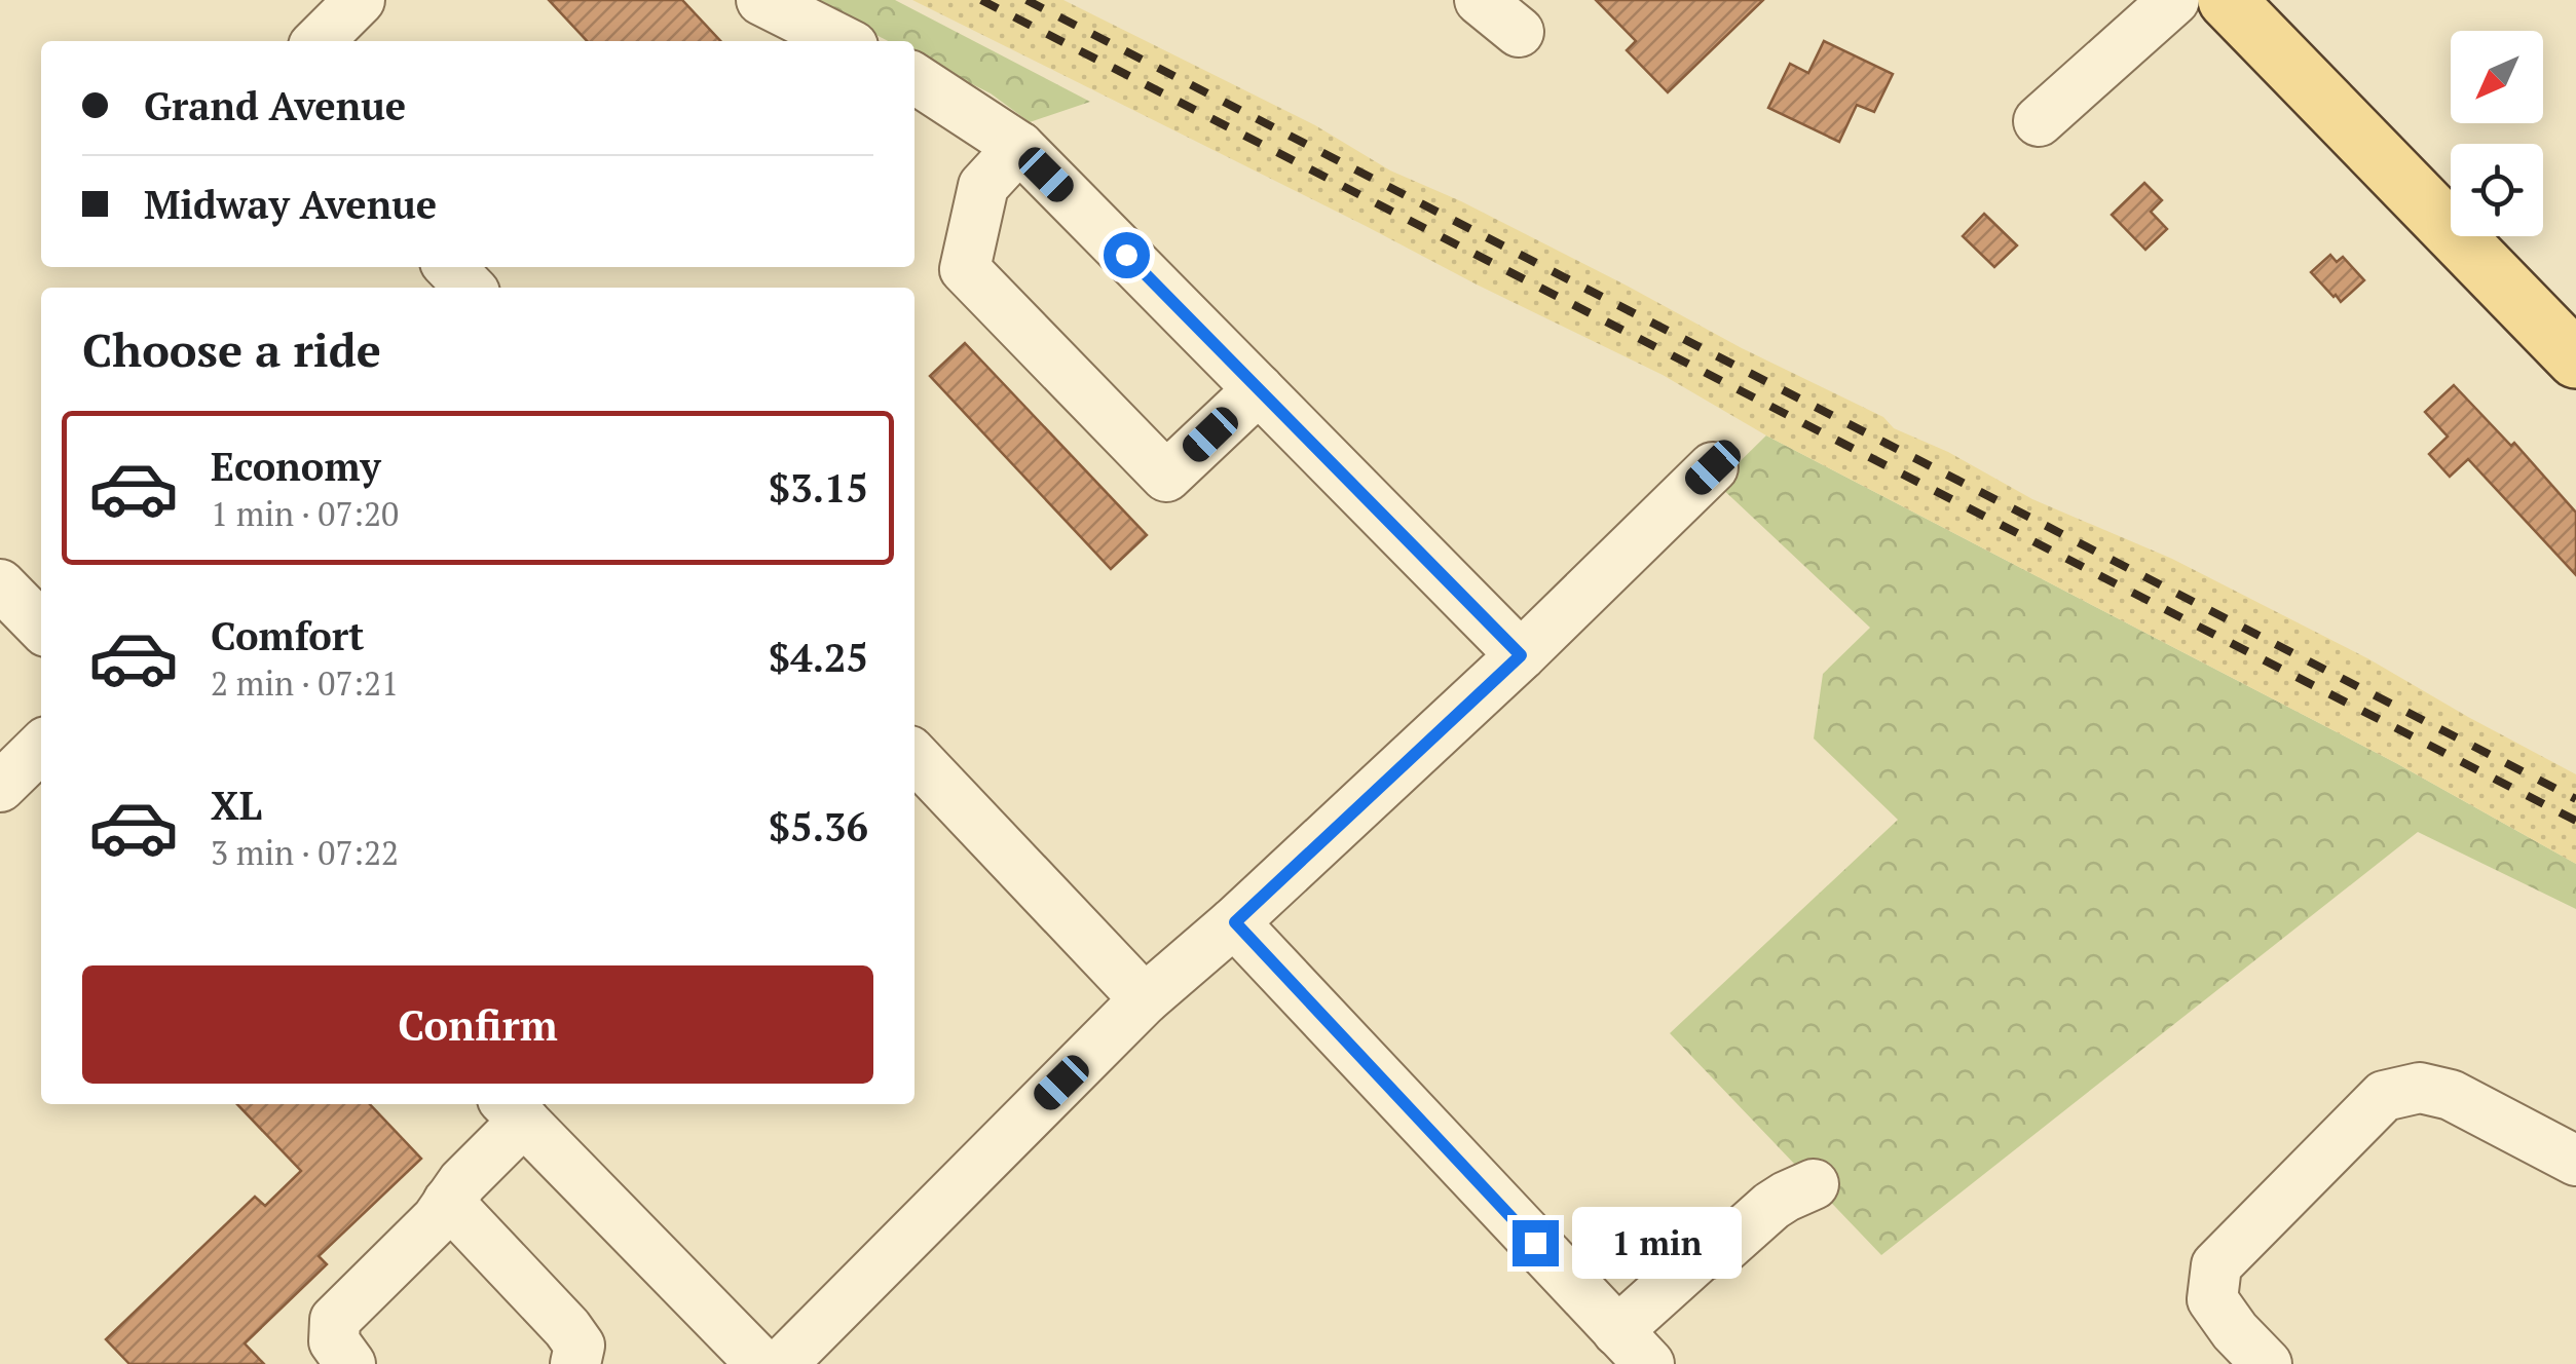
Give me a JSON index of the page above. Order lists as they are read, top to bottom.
{
  "north": "bottom left",
  "page": {
    "banner": ["Grand Avenue", "Midway Avenue"],
    "heading": "Choose a ride",
    "list": [
      {
        "name": "Economy",
        "note": "1 min · 07:20",
        "value": "$3.15"
      },
      {
        "name": "Comfort",
        "note": "2 min · 07:21",
        "value": "$4.25"
      },
      {
        "name": "XL",
        "note": "3 min · 07:22",
        "value": "$5.36"
      }
    ],
    "buttons": "Confirm",
    "bubble": "1 min"
  }
}
